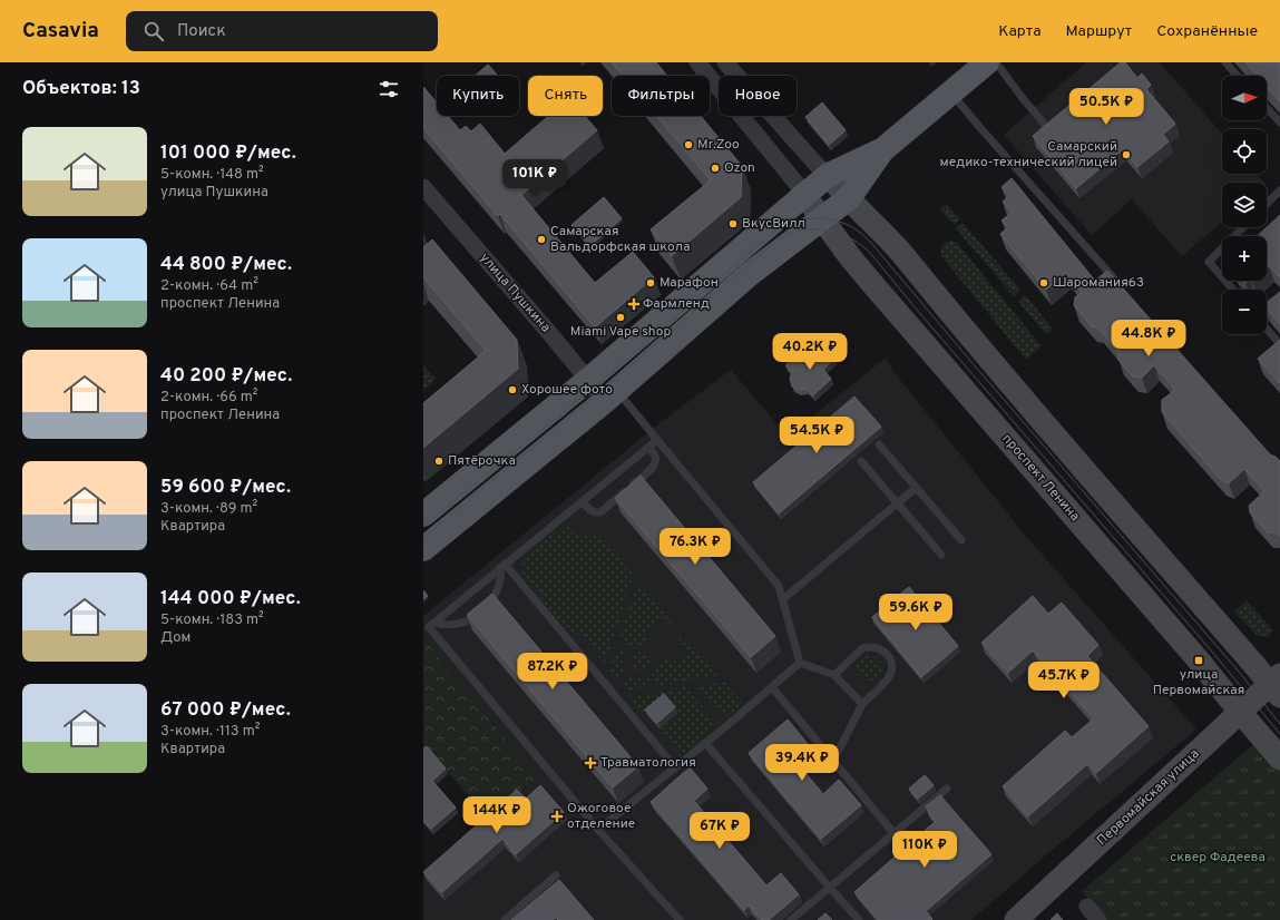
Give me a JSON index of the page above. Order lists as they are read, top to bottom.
{
  "streets": {
    "main road": ["проспект Ленина", "Первомайская улица"],
    "street": ["улица Пушкина"]
  },
  "crossings": [
    ["проспект Ленина", "Первомайская улица"]
  ],
  "parks": ["сквер Фадеева"],
  "places": {
    "other": [
      "Mr.Zoo",
      "Самарский медико-технический лицей",
      "Ozon",
      "ВкусВилл",
      "Самарская Вальдорфская школа",
      "Марафон",
      "Шаромания63",
      "Miami Vape shop",
      "Хорошее фото",
      "Пятёрочка"
    ],
    "health": ["Фармленд", "Травматология", "Ожоговое отделение"],
    "transit": ["улица Первомайская"]
  },
  "north": "right",
  "page": {
    "header": "Casavia",
    "search": "Поиск",
    "nav": ["Карта", "Маршрут", "Сохранённые"],
    "heading": "Объектов: 13",
    "map_buttons": ["+", "−"],
    "chip": [
      "Купить",
      "Снять",
      "Фильтры",
      "Новое"
    ],
    "price": [
      "50.5K ₽",
      "101K ₽",
      "44.8K ₽",
      "40.2K ₽",
      "54.5K ₽",
      "76.3K ₽",
      "59.6K ₽",
      "87.2K ₽",
      "45.7K ₽",
      "39.4K ₽",
      "144K ₽",
      "67K ₽",
      "110K ₽"
    ],
    "list": [
      {
        "name": "101 000 ₽/мес.",
        "note": "5-комн. · 148 m² · улица Пушкина"
      },
      {
        "name": "44 800 ₽/мес.",
        "note": "2-комн. · 64 m² · проспект Ленина"
      },
      {
        "name": "40 200 ₽/мес.",
        "note": "2-комн. · 66 m² · проспект Ленина"
      },
      {
        "name": "59 600 ₽/мес.",
        "note": "3-комн. · 89 m² · Квартира"
      },
      {
        "name": "144 000 ₽/мес.",
        "note": "5-комн. · 183 m² · Дом"
      },
      {
        "name": "67 000 ₽/мес.",
        "note": "3-комн. · 113 m² · Квартира"
      }
    ]
  }
}
